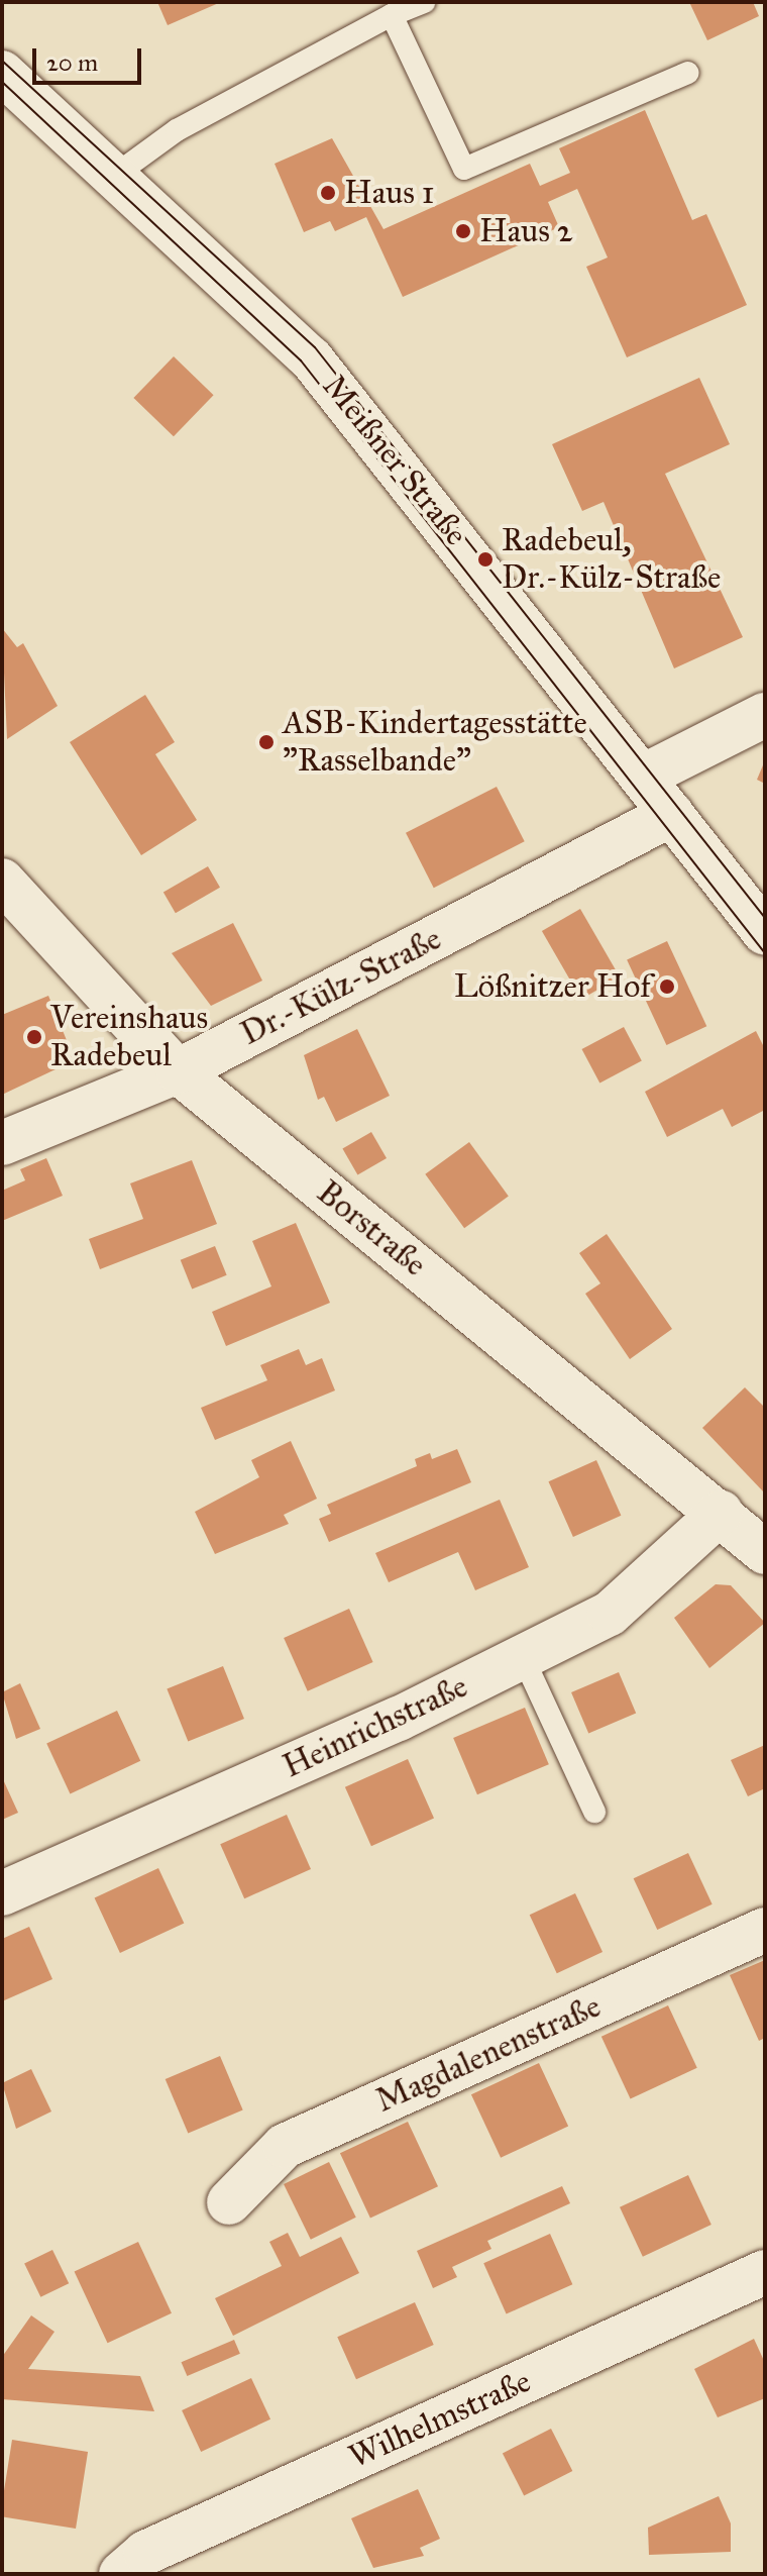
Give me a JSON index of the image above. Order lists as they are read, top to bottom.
{
  "streets": {
    "street": [
      "Meißner Straße",
      "Dr.-Külz-Straße",
      "Borstraße",
      "Heinrichstraße",
      "Magdalenenstraße",
      "Wilhelmstraße"
    ]
  },
  "crossings": [
    ["Meißner Straße", "Dr.-Külz-Straße"],
    ["Dr.-Külz-Straße", "Borstraße"],
    ["Borstraße", "Heinrichstraße"]
  ],
  "places": [
    "Haus 1",
    "Haus 2",
    "Radebeul, Dr.-Külz-Straße",
    "ASB-Kindertagesstätte \"Rasselbande\"",
    "Lößnitzer Hof",
    "Vereinshaus Radebeul"
  ],
  "scale_bar": "20 m"
}
